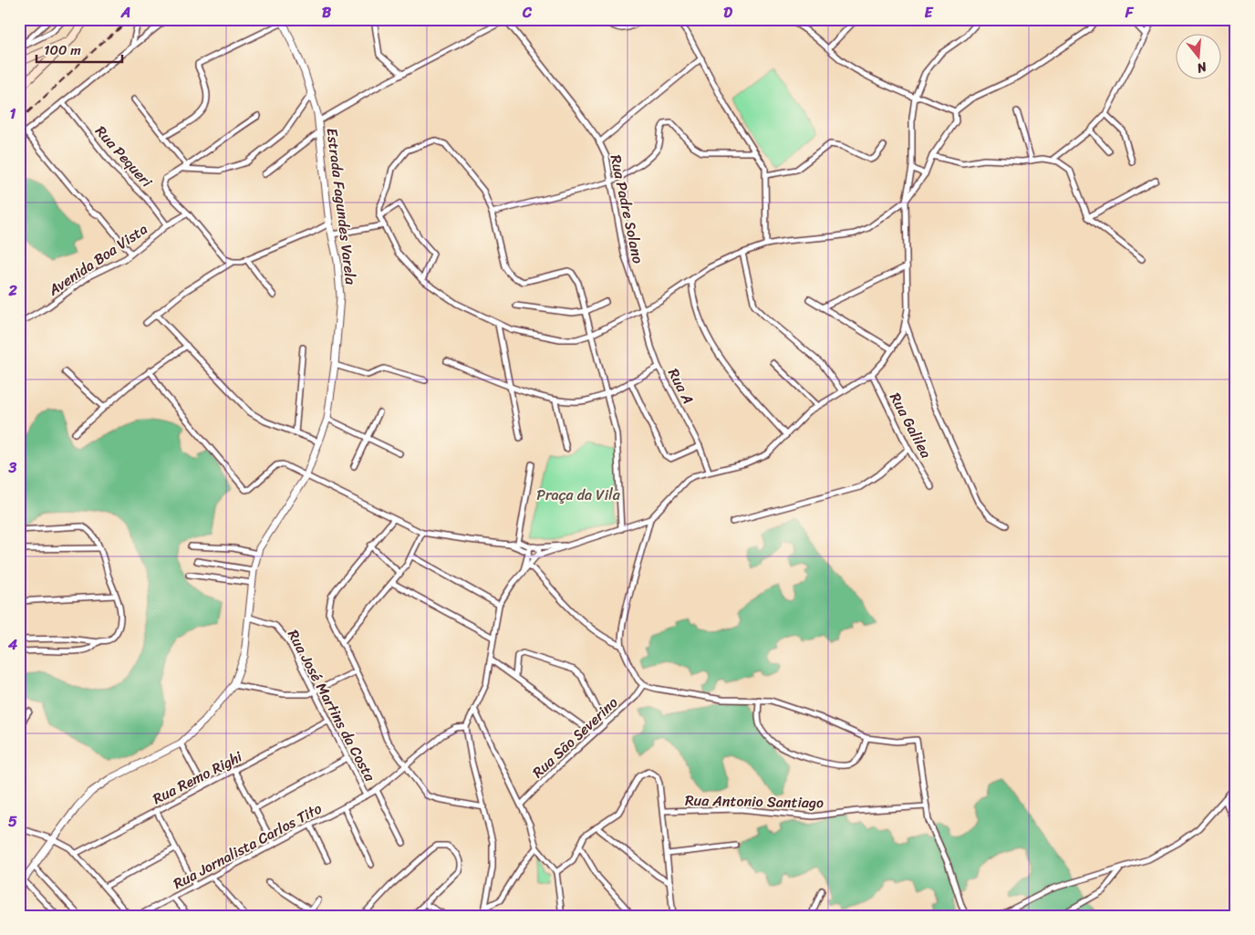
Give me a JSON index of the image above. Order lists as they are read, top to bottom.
{
  "streets": {
    "street": [
      "Rua Pequeri",
      "Estrada Fagundes Varela",
      "Rua Padre Solano",
      "Avenida Boa Vista",
      "Rua A",
      "Rua Galilea",
      "Rua José Martins da Costa",
      "Rua São Severino",
      "Rua Remo Righi",
      "Rua Antonio Santiago",
      "Rua Jornalista Carlos Tito"
    ]
  },
  "crossings": [
    ["Rua Pequeri", "Avenida Boa Vista"],
    ["Estrada Fagundes Varela", "Rua José Martins da Costa"],
    ["Rua Padre Solano", "Rua A"],
    ["Rua José Martins da Costa", "Rua Remo Righi"],
    ["Rua José Martins da Costa", "Rua Jornalista Carlos Tito"]
  ],
  "parks": ["Praça da Vila"],
  "scale_bar": "100 m",
  "north": "bottom",
  "grid": {
    "columns": [
      "A",
      "B",
      "C",
      "D",
      "E",
      "F"
    ],
    "rows": [
      "1",
      "2",
      "3",
      "4",
      "5"
    ]
  }
}
